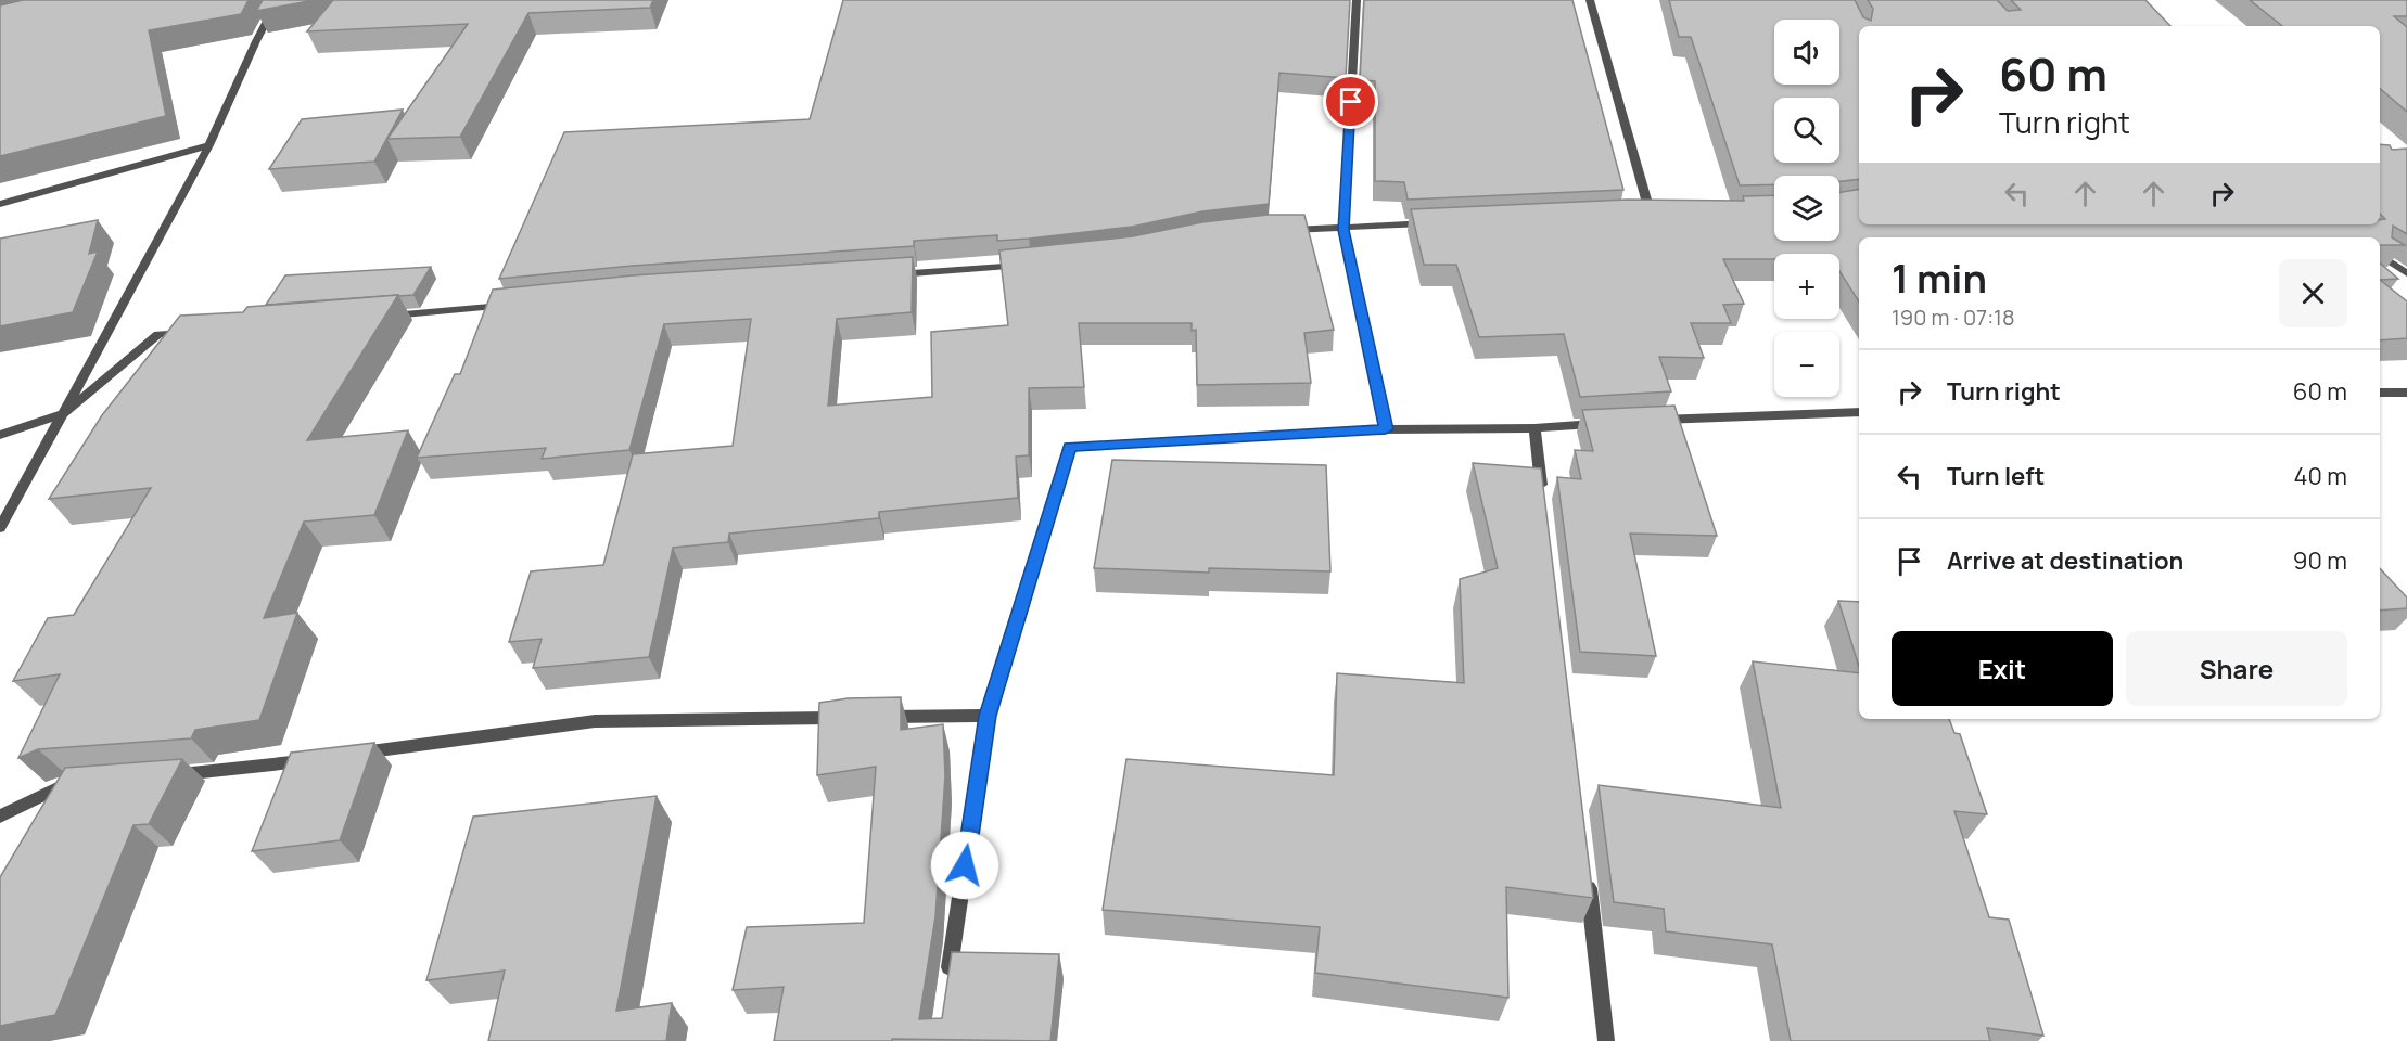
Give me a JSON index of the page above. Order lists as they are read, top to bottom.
{
  "page": {
    "map_buttons": ["+", "−"],
    "turn": ["60 m", "Turn right"],
    "heading": ["1 min", "190 m · 07:18"],
    "list": [
      {
        "name": "Turn right",
        "value": "60 m"
      },
      {
        "name": "Turn left",
        "value": "40 m"
      },
      {
        "name": "Arrive at destination",
        "value": "90 m"
      }
    ],
    "buttons": ["Exit", "Share"]
  }
}
